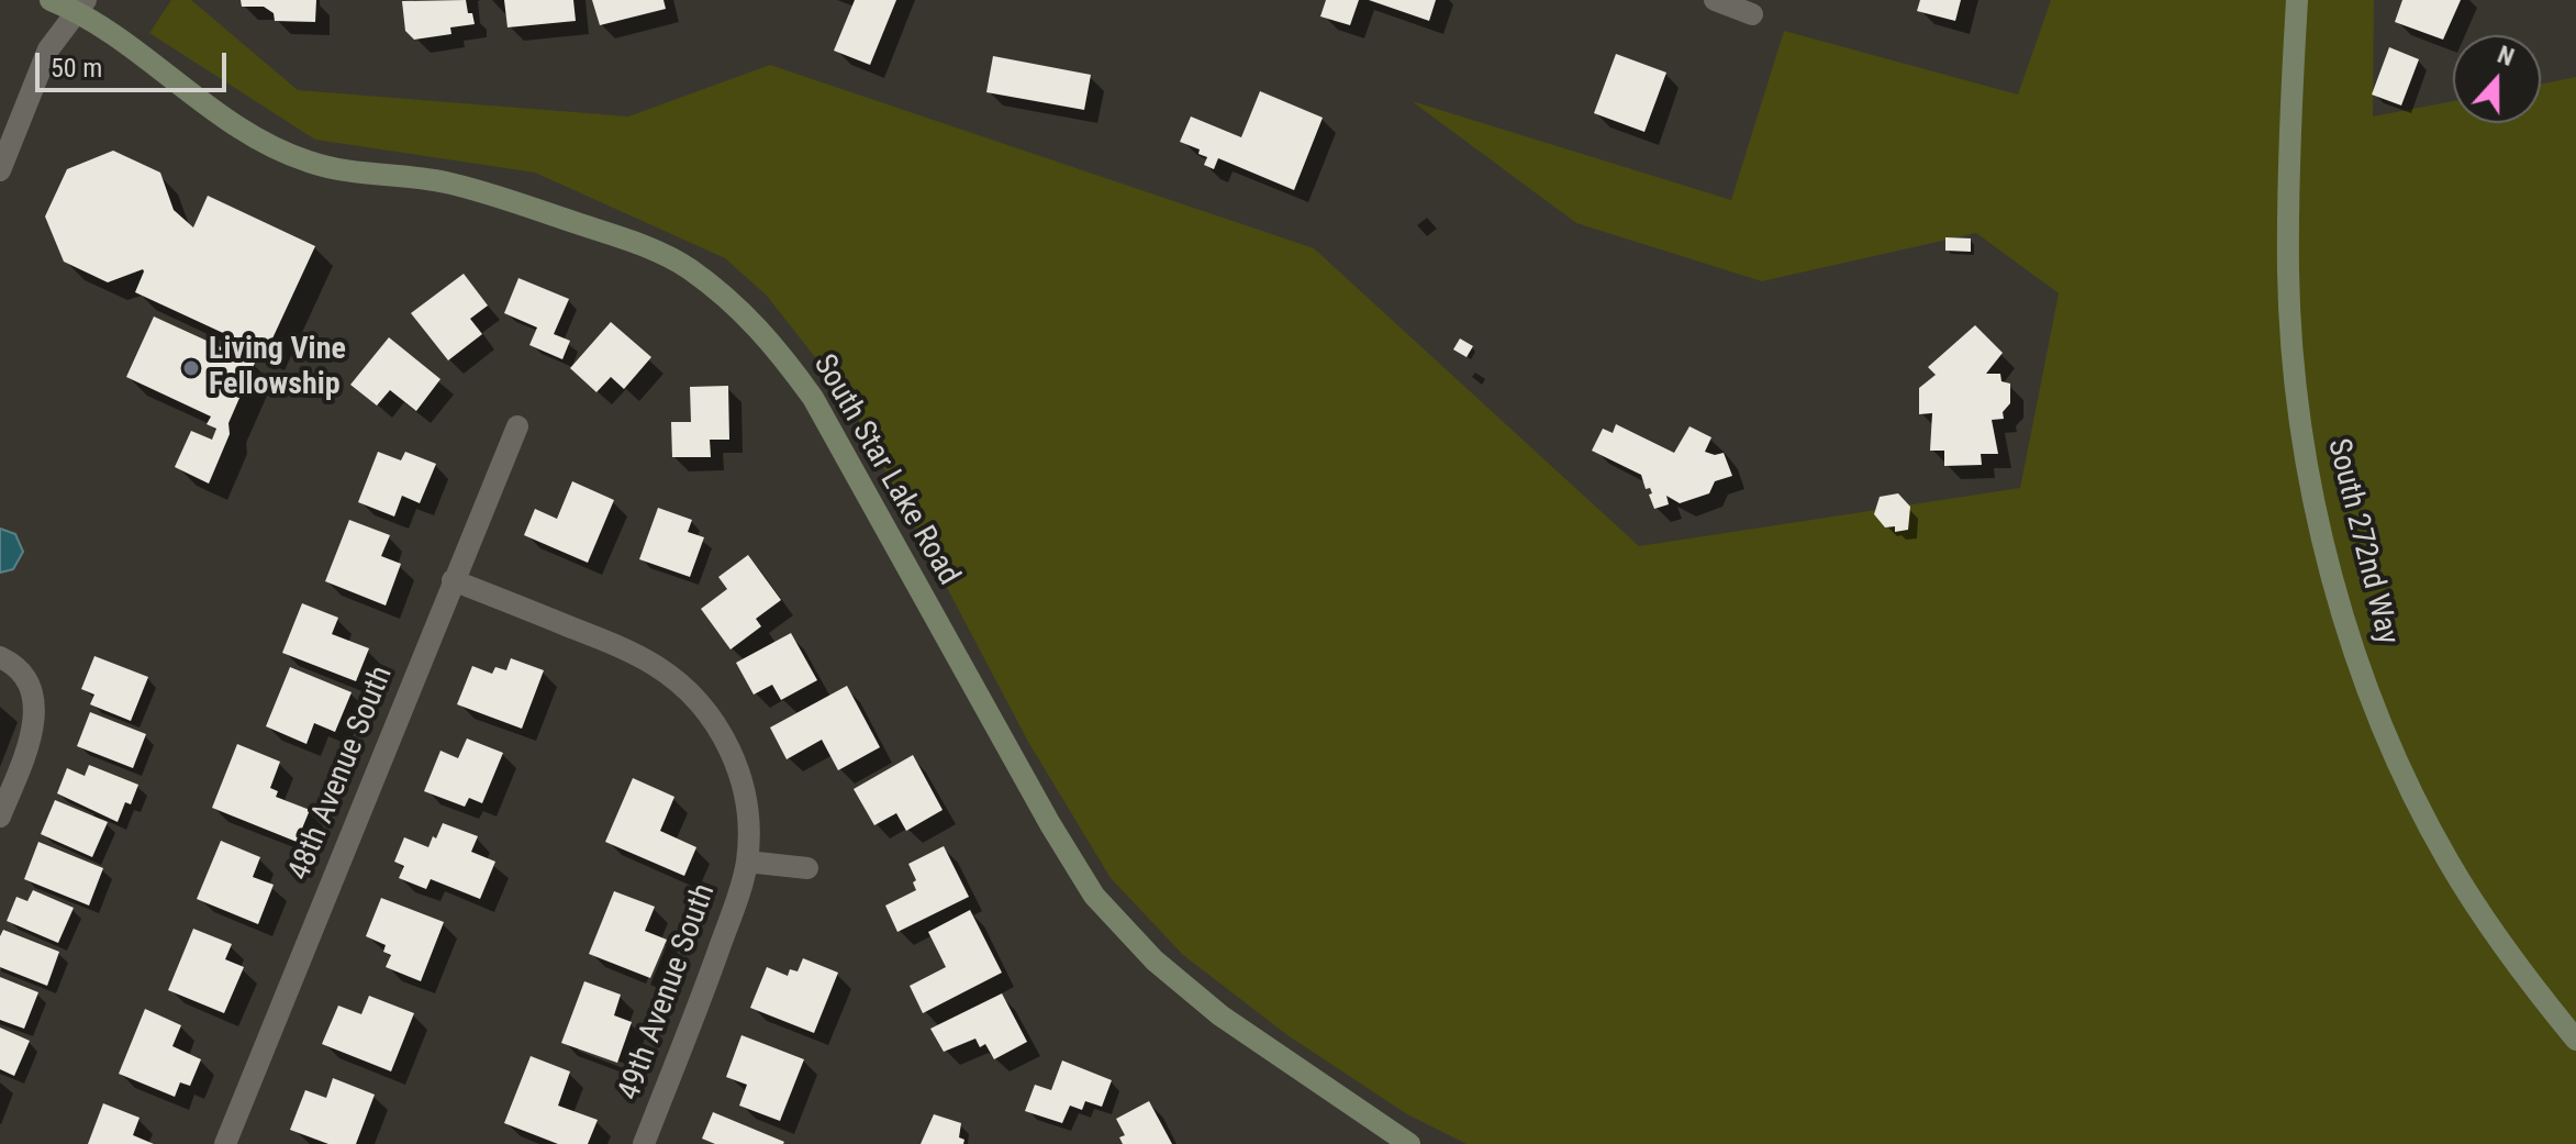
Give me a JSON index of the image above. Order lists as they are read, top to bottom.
{
  "streets": {
    "street": [
      "South Star Lake Road",
      "South 272nd Way",
      "48th Avenue South",
      "49th Avenue South"
    ]
  },
  "crossings": [
    ["48th Avenue South", "49th Avenue South"]
  ],
  "places": ["Living Vine Fellowship"],
  "scale_bar": "50 m",
  "north": "top"
}
